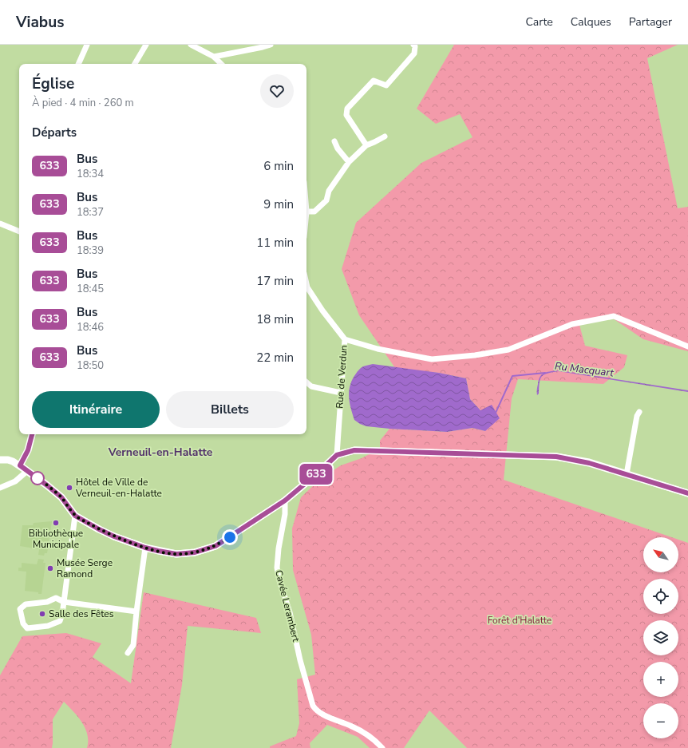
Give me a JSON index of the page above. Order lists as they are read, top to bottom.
{
  "streets": {
    "street": ["Rue de Verdun", "Cavée Lerambert"]
  },
  "districts": ["Verneuil-en-Halatte"],
  "water": ["Ru Macquart"],
  "parks": ["Forêt d'Halatte"],
  "places": [
    "Hôtel de Ville de Verneuil-en-Halatte",
    "Bibliothèque Municipale",
    "Musée Serge Ramond",
    "Salle des Fêtes"
  ],
  "lines": ["bus line 633"],
  "north": "top left",
  "page": {
    "header": "Viabus",
    "nav": ["Carte", "Calques", "Partager"],
    "on_map": "633",
    "heading": [
      ["Église", "À pied · 4 min · 260 m"],
      "Départs"
    ],
    "list": [
      {
        "mark": "633",
        "name": "Bus",
        "note": "18:34",
        "value": "6 min"
      },
      {
        "mark": "633",
        "name": "Bus",
        "note": "18:37",
        "value": "9 min"
      },
      {
        "mark": "633",
        "name": "Bus",
        "note": "18:39",
        "value": "11 min"
      },
      {
        "mark": "633",
        "name": "Bus",
        "note": "18:45",
        "value": "17 min"
      },
      {
        "mark": "633",
        "name": "Bus",
        "note": "18:46",
        "value": "18 min"
      },
      {
        "mark": "633",
        "name": "Bus",
        "note": "18:50",
        "value": "22 min"
      }
    ],
    "buttons": ["Itinéraire", "Billets"],
    "map_buttons": ["+", "−"]
  }
}
